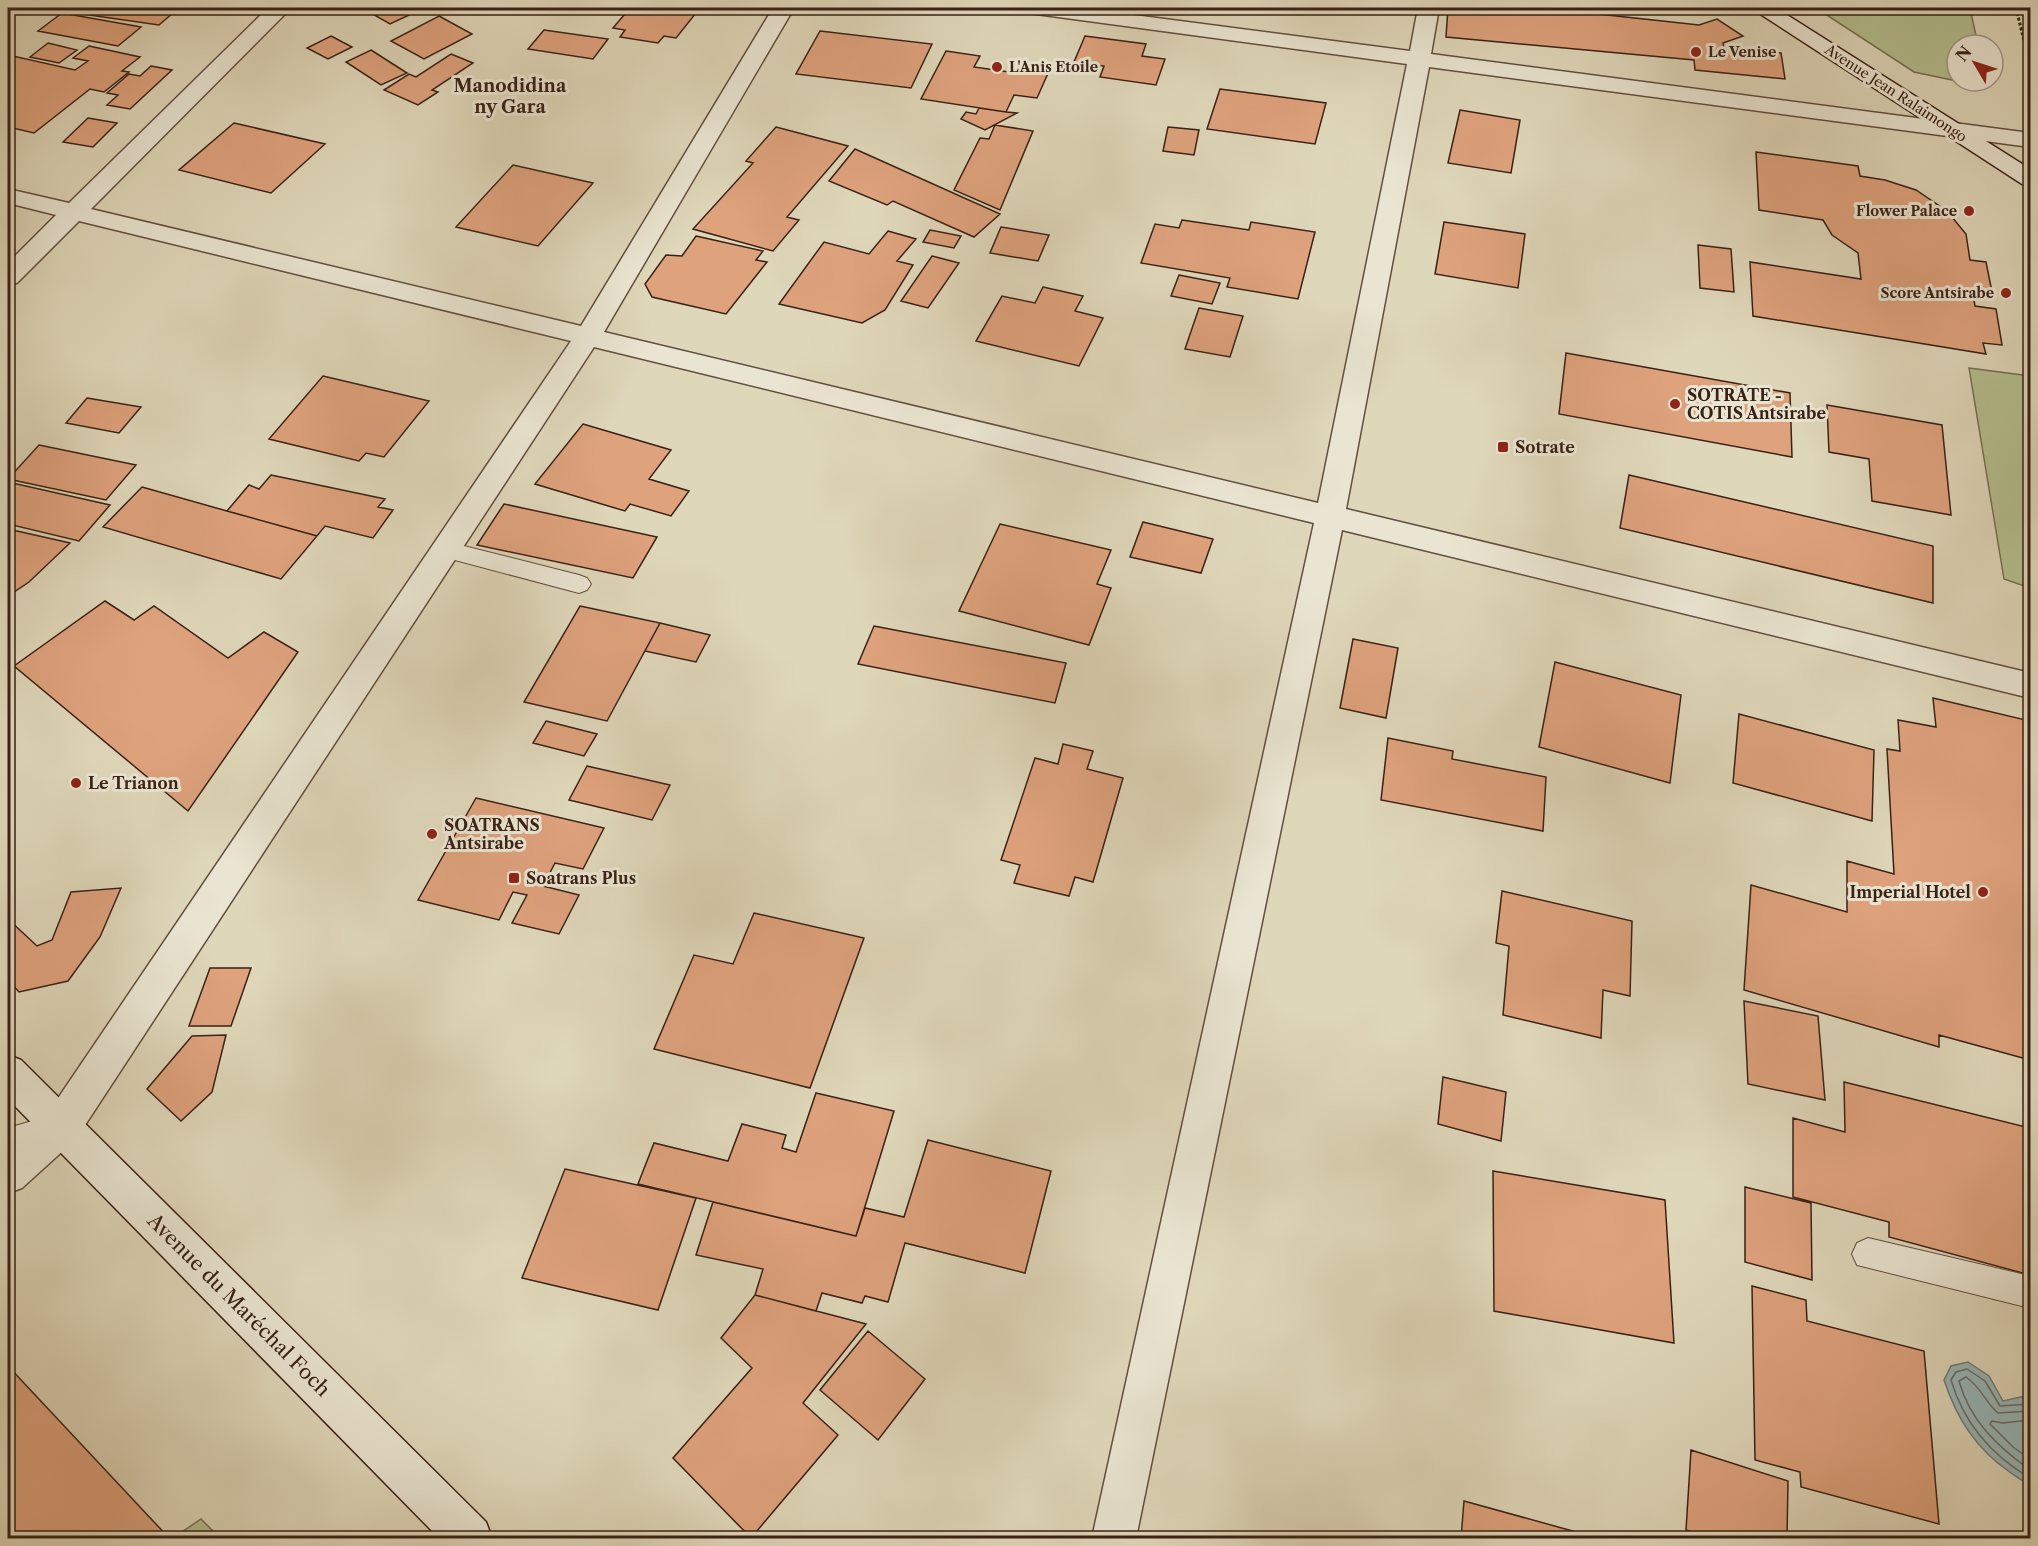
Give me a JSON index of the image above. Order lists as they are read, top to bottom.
{
  "streets": {
    "street": ["Avenue Jean Ralaimongo", "Avenue du Maréchal Foch"]
  },
  "districts": ["Manodidina ny Gara"],
  "places": {
    "other": [
      "Le Venise",
      "L'Anis Etoile",
      "Flower Palace",
      "Score Antsirabe",
      "SOTRATE - COTIS Antsirabe",
      "Le Trianon",
      "SOATRANS Antsirabe",
      "Imperial Hotel"
    ],
    "transit": ["Sotrate", "Soatrans Plus"]
  },
  "north": "top left"
}
